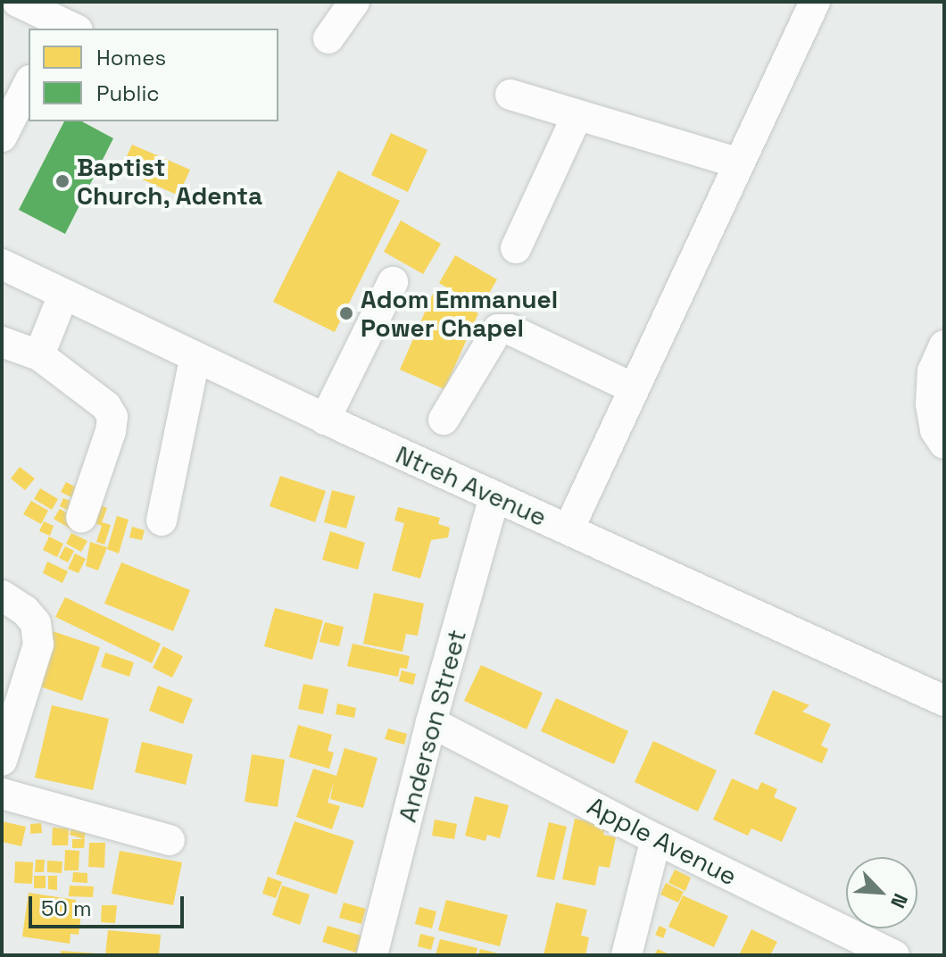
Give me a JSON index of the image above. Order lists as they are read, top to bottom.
{
  "streets": {
    "street": ["Ntreh Avenue", "Anderson Street", "Apple Avenue"]
  },
  "crossings": [
    ["Ntreh Avenue", "Anderson Street"],
    ["Anderson Street", "Apple Avenue"]
  ],
  "places": ["Baptist Church, Adenta", "Adom Emmanuel Power Chapel"],
  "legend": ["Homes", "Public"],
  "scale_bar": "50 m",
  "north": "bottom right"
}
